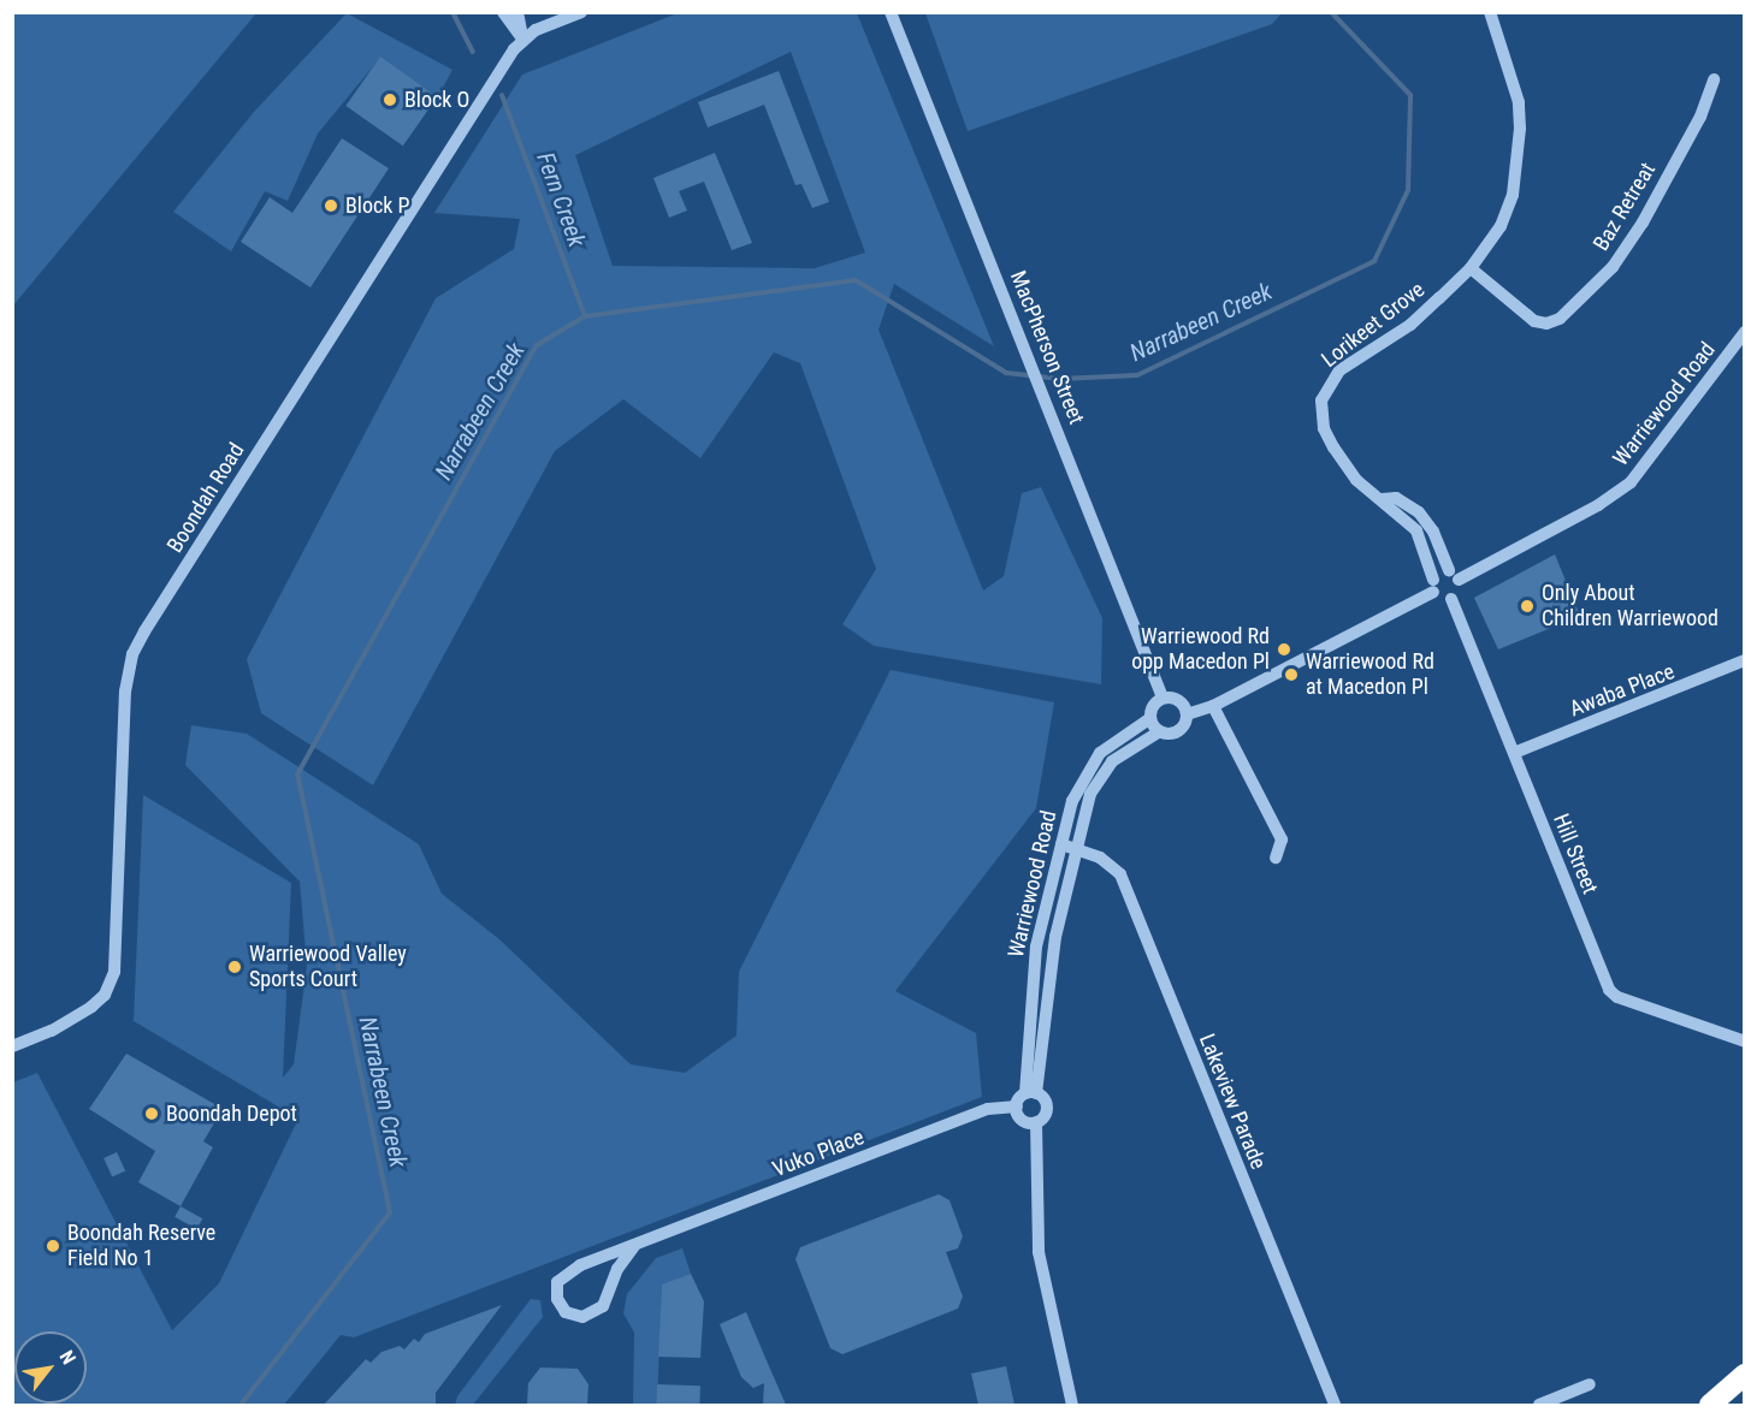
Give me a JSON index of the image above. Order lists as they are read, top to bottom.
{
  "streets": {
    "street": [
      "Baz Retreat",
      "Lorikeet Grove",
      "MacPherson Street",
      "Warriewood Road",
      "Boondah Road",
      "Awaba Place",
      "Hill Street",
      "Lakeview Parade",
      "Vuko Place"
    ]
  },
  "crossings": [
    ["Baz Retreat", "Lorikeet Grove"],
    ["Lorikeet Grove", "Warriewood Road"],
    ["MacPherson Street", "Warriewood Road"],
    ["Warriewood Road", "Lakeview Parade"],
    ["Awaba Place", "Hill Street"]
  ],
  "water": ["Fern Creek", "Narrabeen Creek"],
  "places": [
    "Block O",
    "Block P",
    "Only About Children Warriewood",
    "Warriewood Rd opp Macedon Pl",
    "Warriewood Rd at Macedon Pl",
    "Warriewood Valley Sports Court",
    "Boondah Depot",
    "Boondah Reserve Field No 1"
  ],
  "north": "top right"
}
